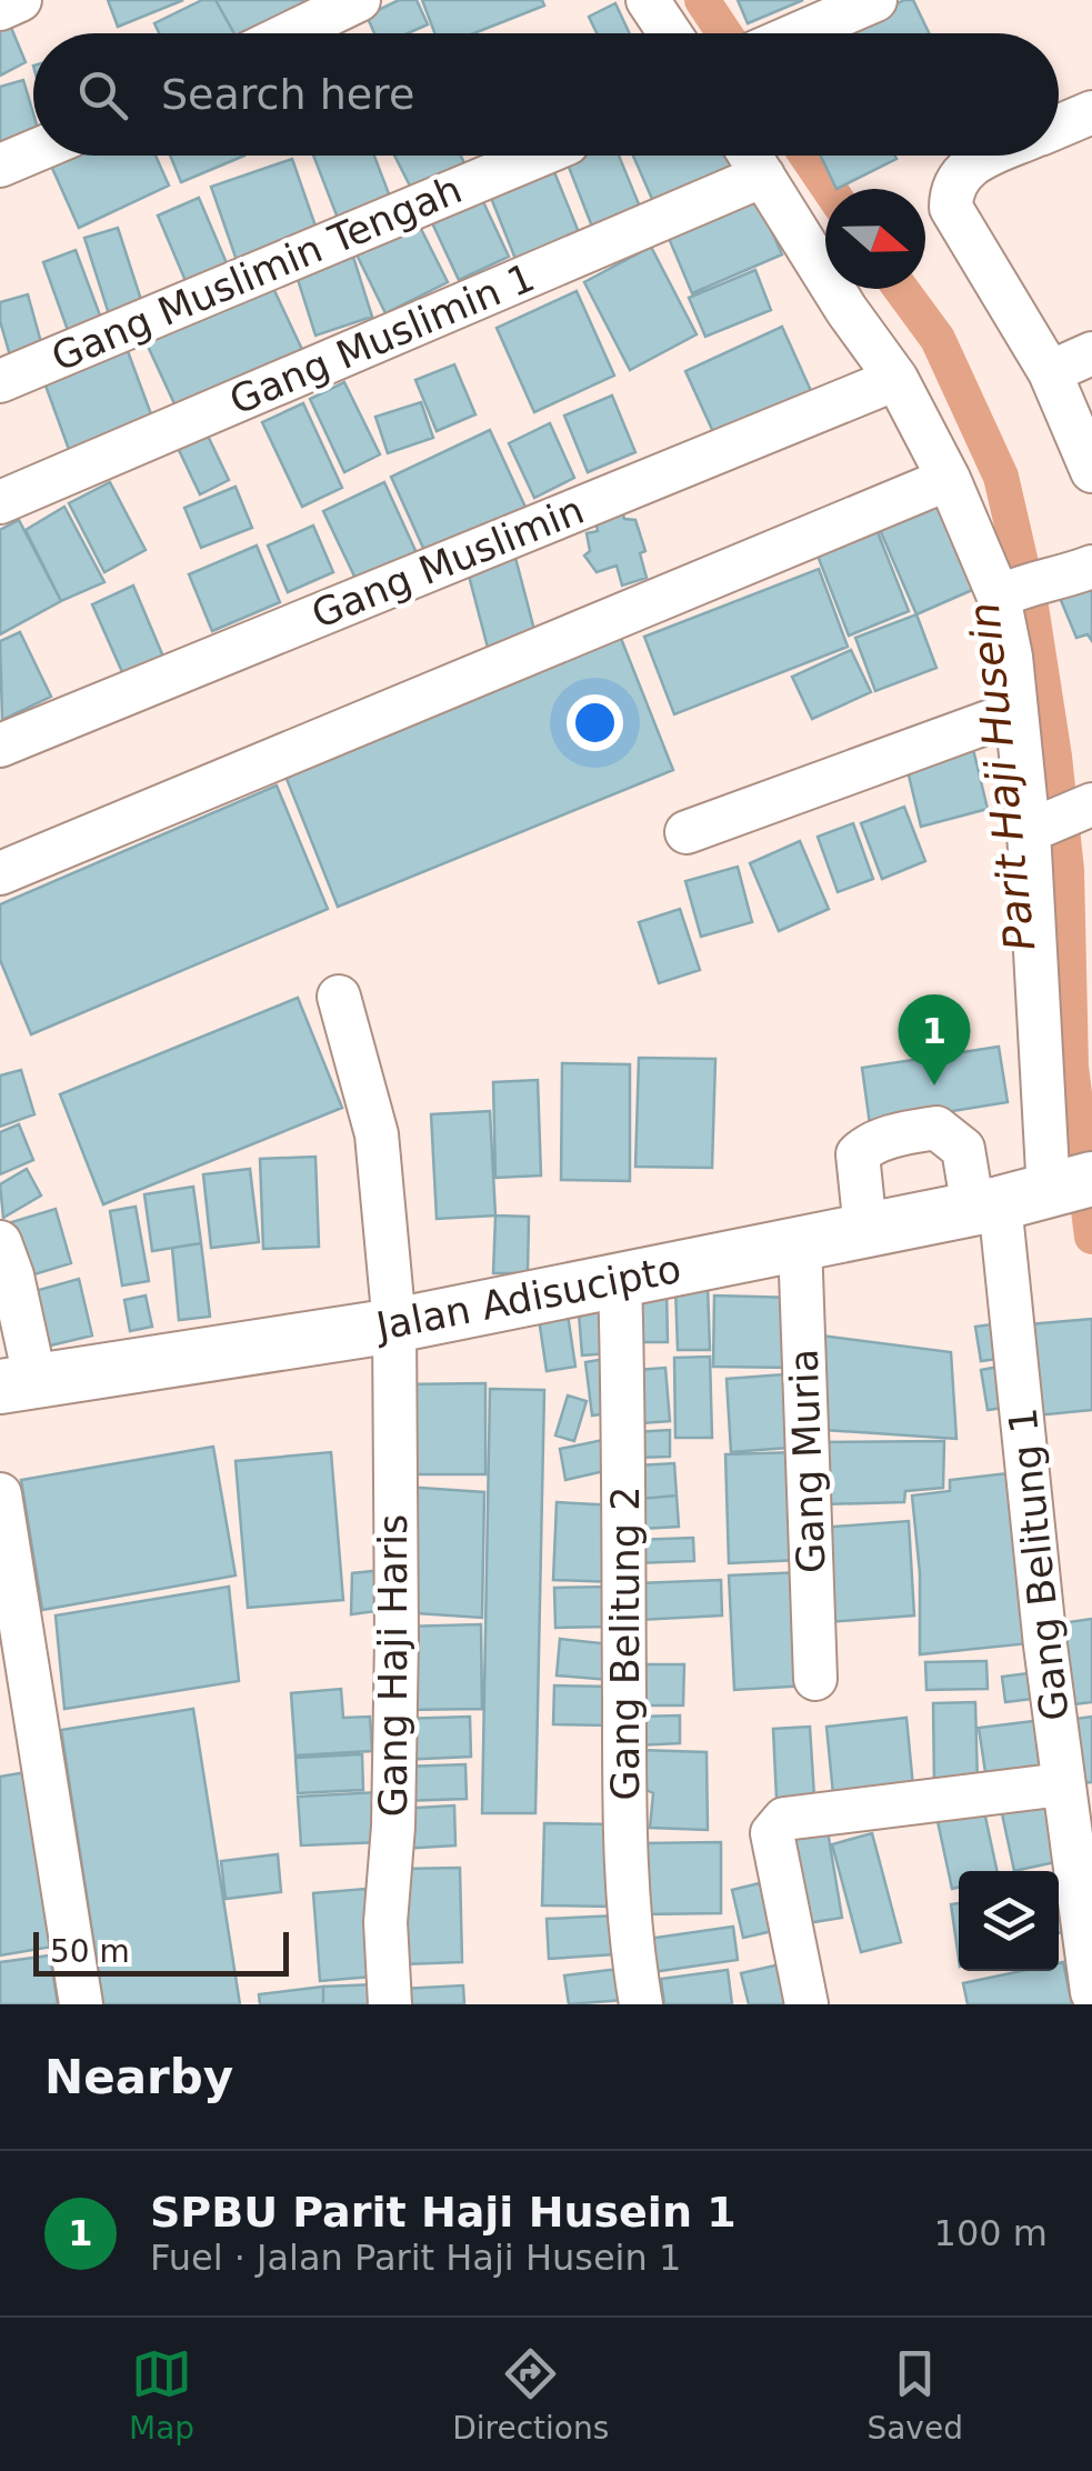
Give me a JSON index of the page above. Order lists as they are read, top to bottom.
{
  "streets": {
    "main road": ["Jalan Adisucipto"],
    "street": [
      "Gang Muslimin Tengah",
      "Gang Muslimin 1",
      "Gang Muslimin",
      "Gang Muria",
      "Gang Belitung 1",
      "Gang Belitung 2",
      "Gang Haji Haris"
    ]
  },
  "crossings": [
    ["Jalan Adisucipto", "Gang Muria"],
    ["Jalan Adisucipto", "Gang Belitung 1"],
    ["Jalan Adisucipto", "Gang Belitung 2"],
    ["Jalan Adisucipto", "Gang Haji Haris"]
  ],
  "water": ["Parit Haji Husein"],
  "scale_bar": "50 m",
  "north": "right",
  "page": {
    "search": "Search here",
    "pins": "1",
    "scale": "50 m",
    "heading": "Nearby",
    "list": [
      {
        "mark": "1",
        "name": "SPBU Parit Haji Husein 1",
        "note": "Fuel · Jalan Parit Haji Husein 1",
        "value": "100 m"
      }
    ],
    "nav": ["Map", "Directions", "Saved"]
  }
}
